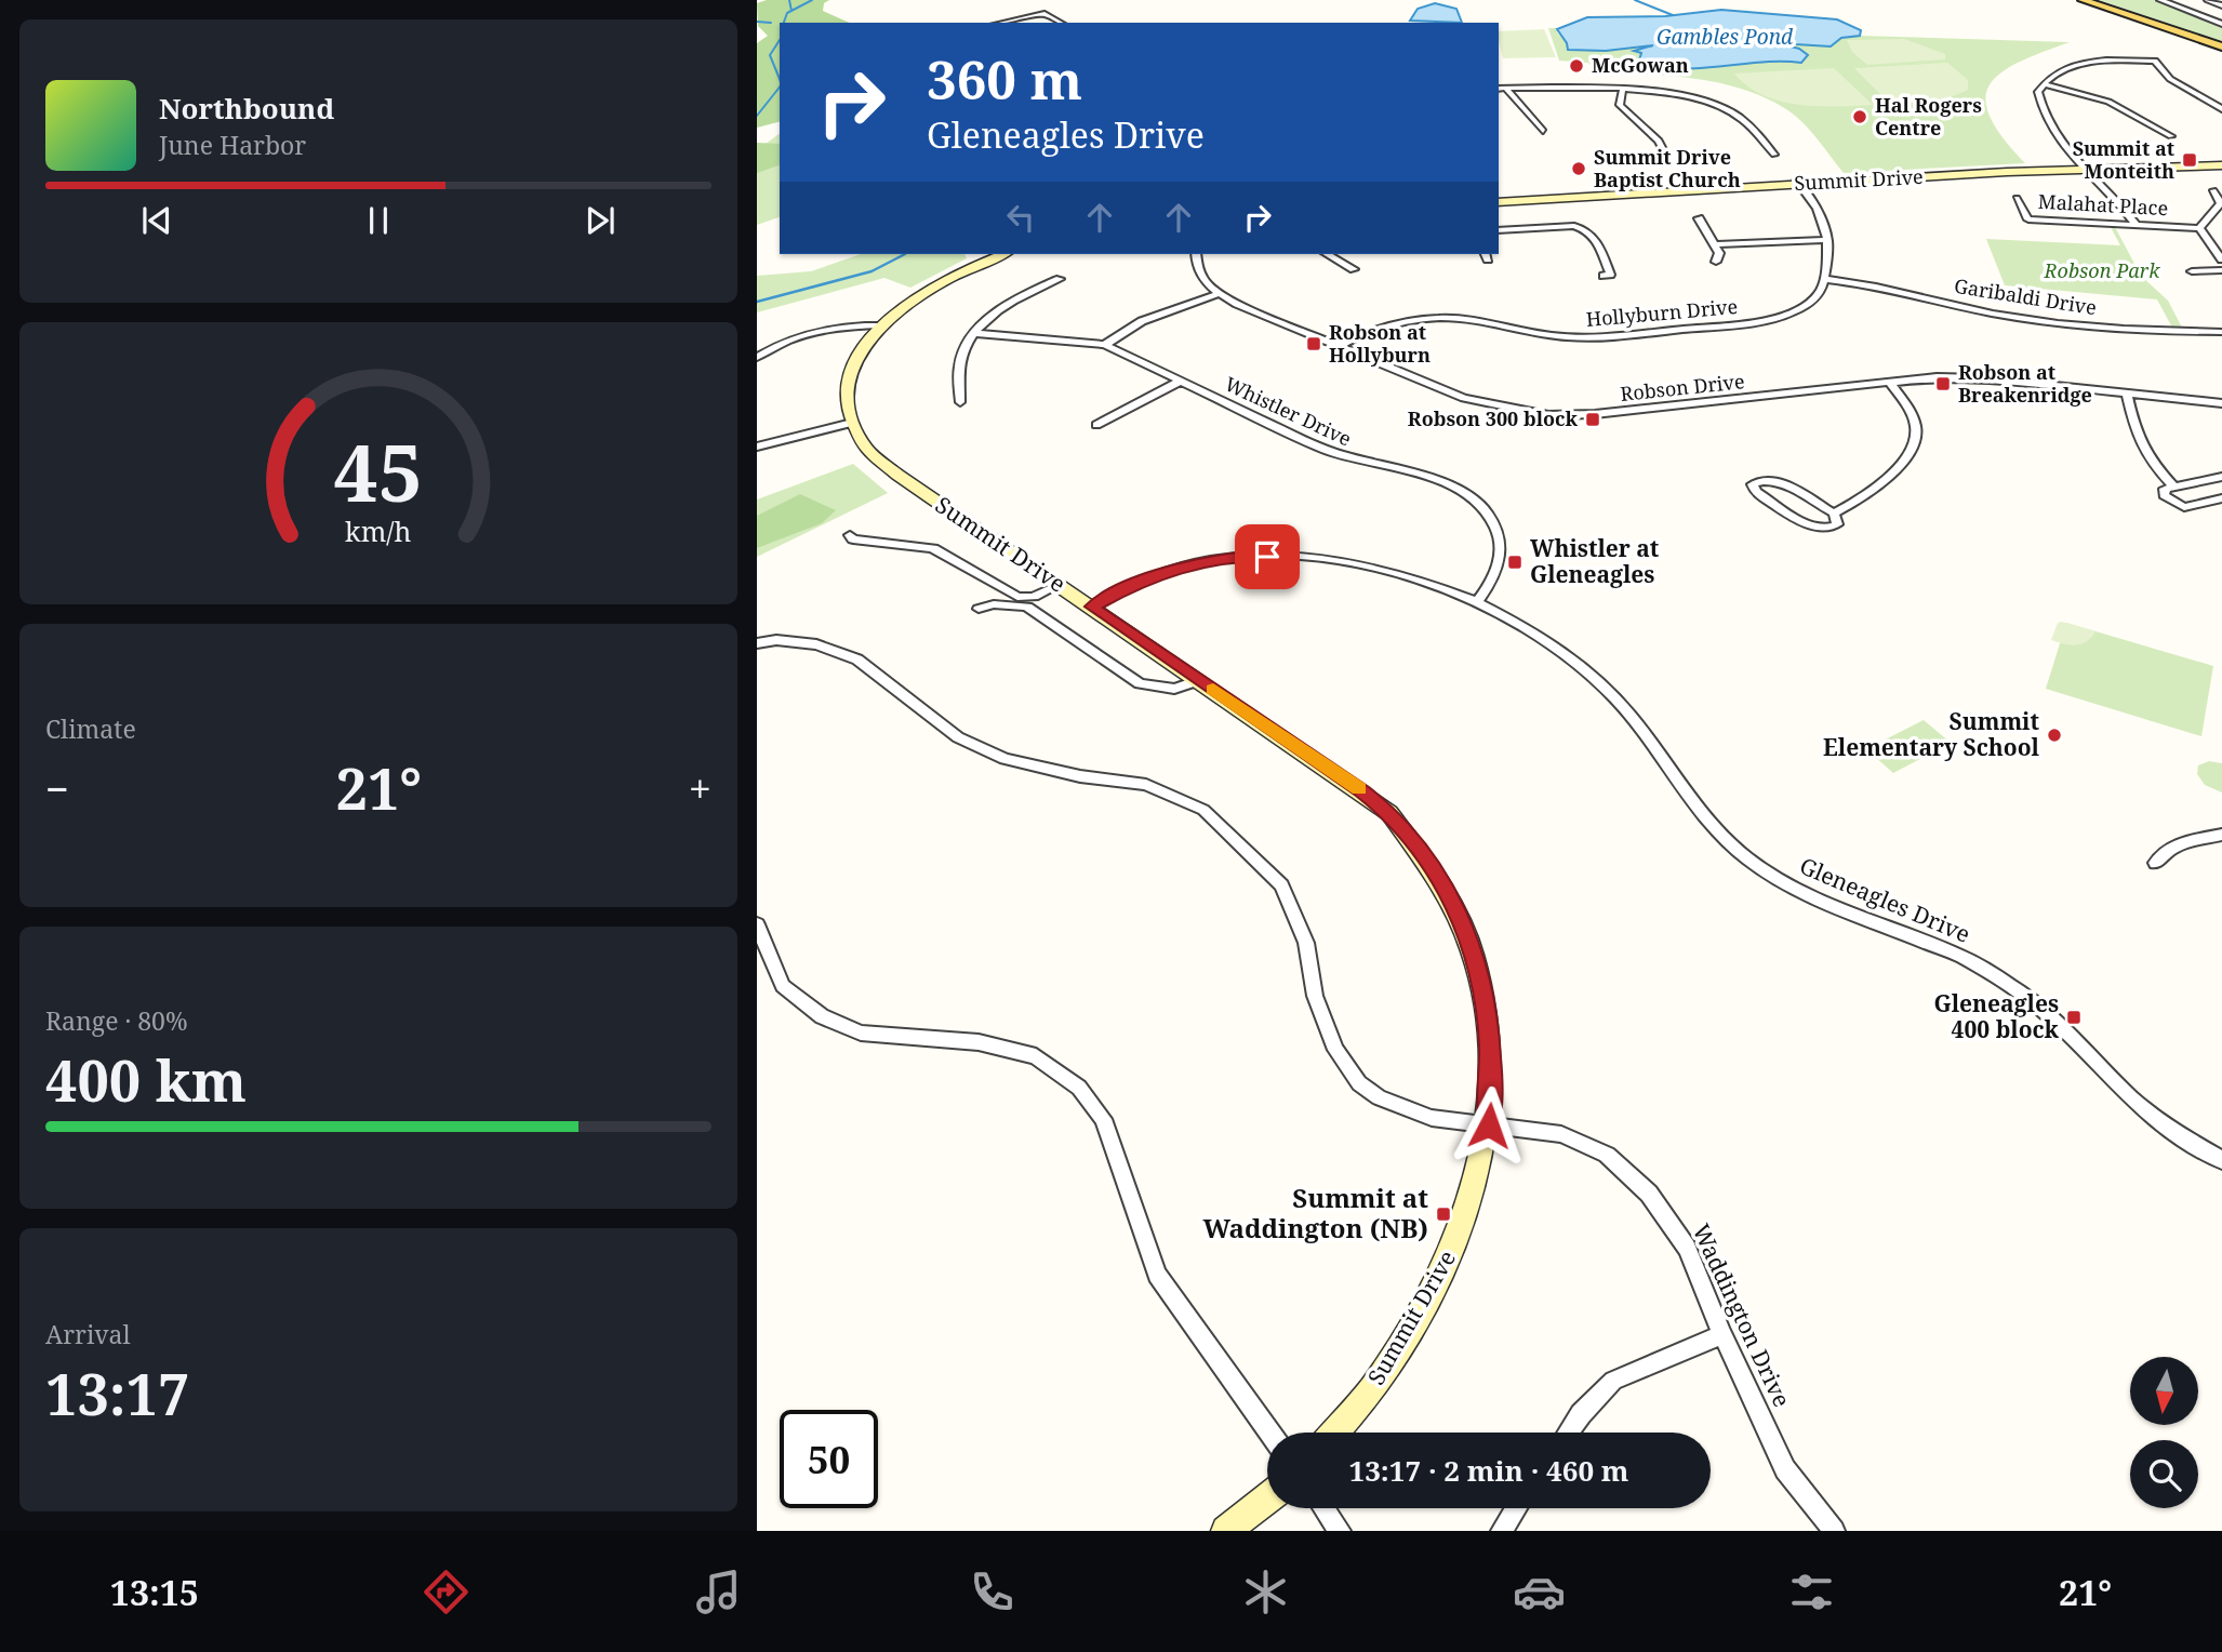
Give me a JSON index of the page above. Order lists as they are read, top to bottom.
{
  "streets": {
    "main road": ["Summit Drive"],
    "street": [
      "Malahat Place",
      "Garibaldi Drive",
      "Hollyburn Drive",
      "Robson Drive",
      "Whistler Drive",
      "Gleneagles Drive",
      "Waddington Drive"
    ]
  },
  "crossings": [
    ["Summit Drive", "Gleneagles Drive"],
    ["Summit Drive", "Waddington Drive"],
    ["Garibaldi Drive", "Hollyburn Drive"],
    ["Hollyburn Drive", "Robson Drive"],
    ["Whistler Drive", "Gleneagles Drive"]
  ],
  "water": ["Gambles Pond"],
  "parks": ["Robson Park"],
  "places": {
    "other": [
      "McGowan",
      "Hal Rogers Centre",
      "Summit Drive Baptist Church",
      "Summit Elementary School"
    ],
    "transit": [
      "Summit at Monteith",
      "Robson at Hollyburn",
      "Robson at Breakenridge",
      "Robson 300 block",
      "Whistler at Gleneagles",
      "Gleneagles 400 block",
      "Summit at Waddington (NB)"
    ]
  },
  "north": "bottom",
  "page": {
    "turn": ["360 m", "Gleneagles Drive"],
    "song": ["Northbound", "June Harbor"],
    "tile": [
      "Climate",
      ["Range · 80%", "400 km"],
      ["Arrival", "13:17"]
    ],
    "heat": ["−", "21°", "+"],
    "limit": "50",
    "trip": "13:17 · 2 min · 460 m",
    "tabs": ["13:15", "21°"],
    "gauge": ["45", "km/h"]
  }
}
